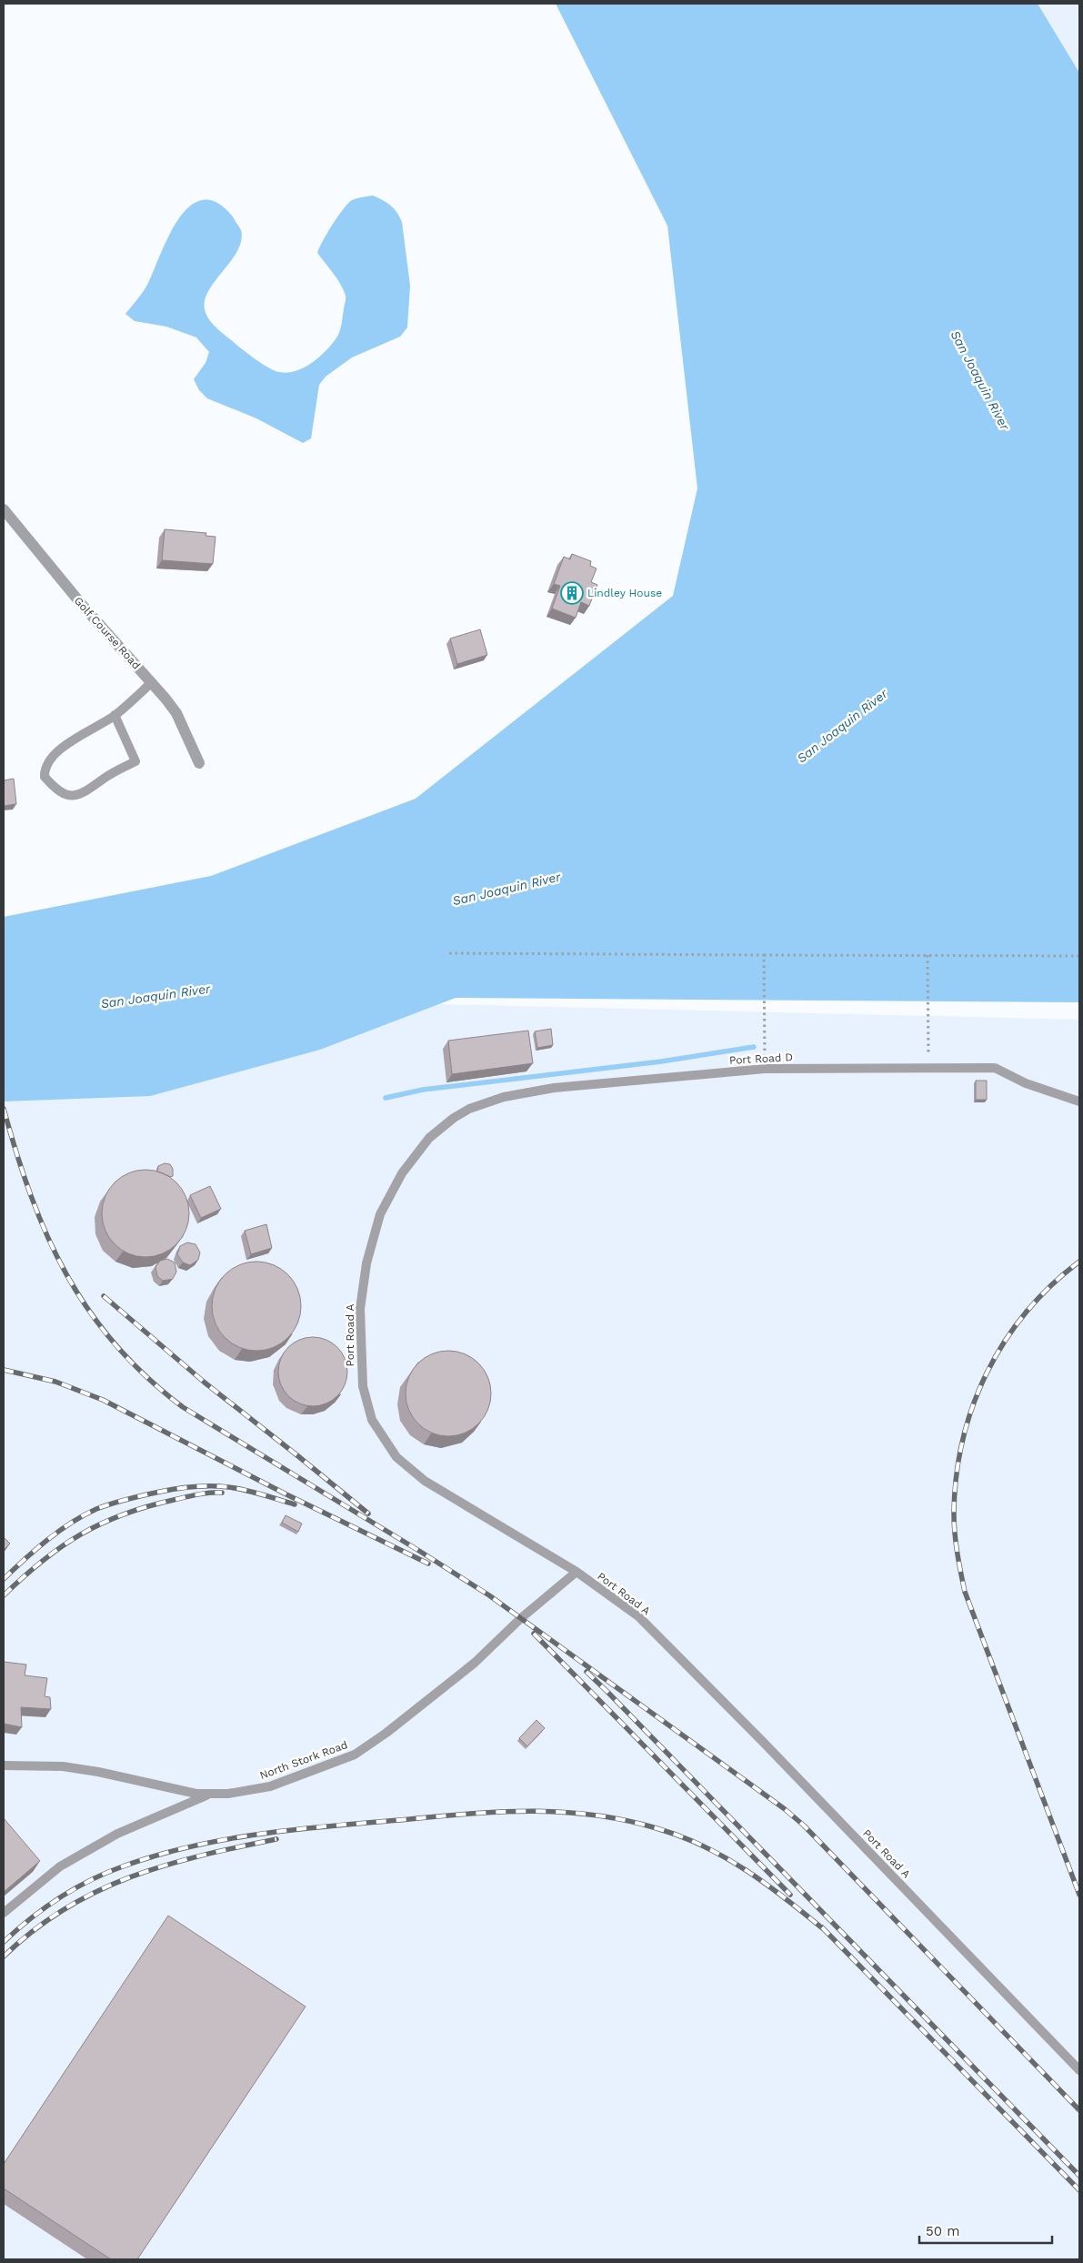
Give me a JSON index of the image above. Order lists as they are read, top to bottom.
{
  "streets": {
    "street": ["Golf Course Road"],
    "lane": ["Port Road D", "Port Road A", "North Stork Road"]
  },
  "crossings": [
    ["Port Road D", "Port Road A"],
    ["Port Road A", "North Stork Road"]
  ],
  "water": ["San Joaquin River"],
  "places": {
    "building": ["Lindley House"]
  },
  "scale_bar": "50 m"
}
